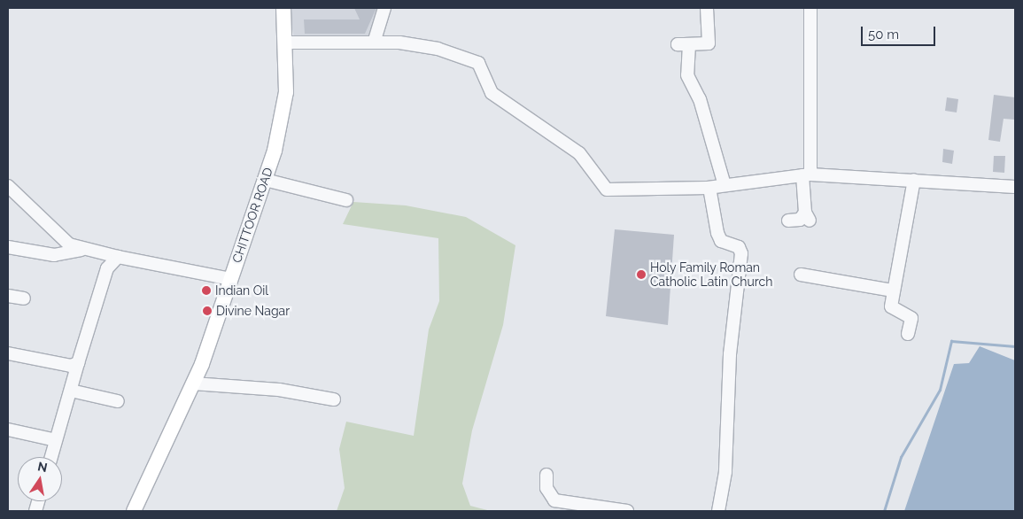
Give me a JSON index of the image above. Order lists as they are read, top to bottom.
{
  "streets": {
    "main road": ["CHITTOOR ROAD"]
  },
  "places": ["Holy Family Roman Catholic Latin Church", "Indian Oil", "Divine Nagar"],
  "scale_bar": "50 m",
  "north": "top"
}
